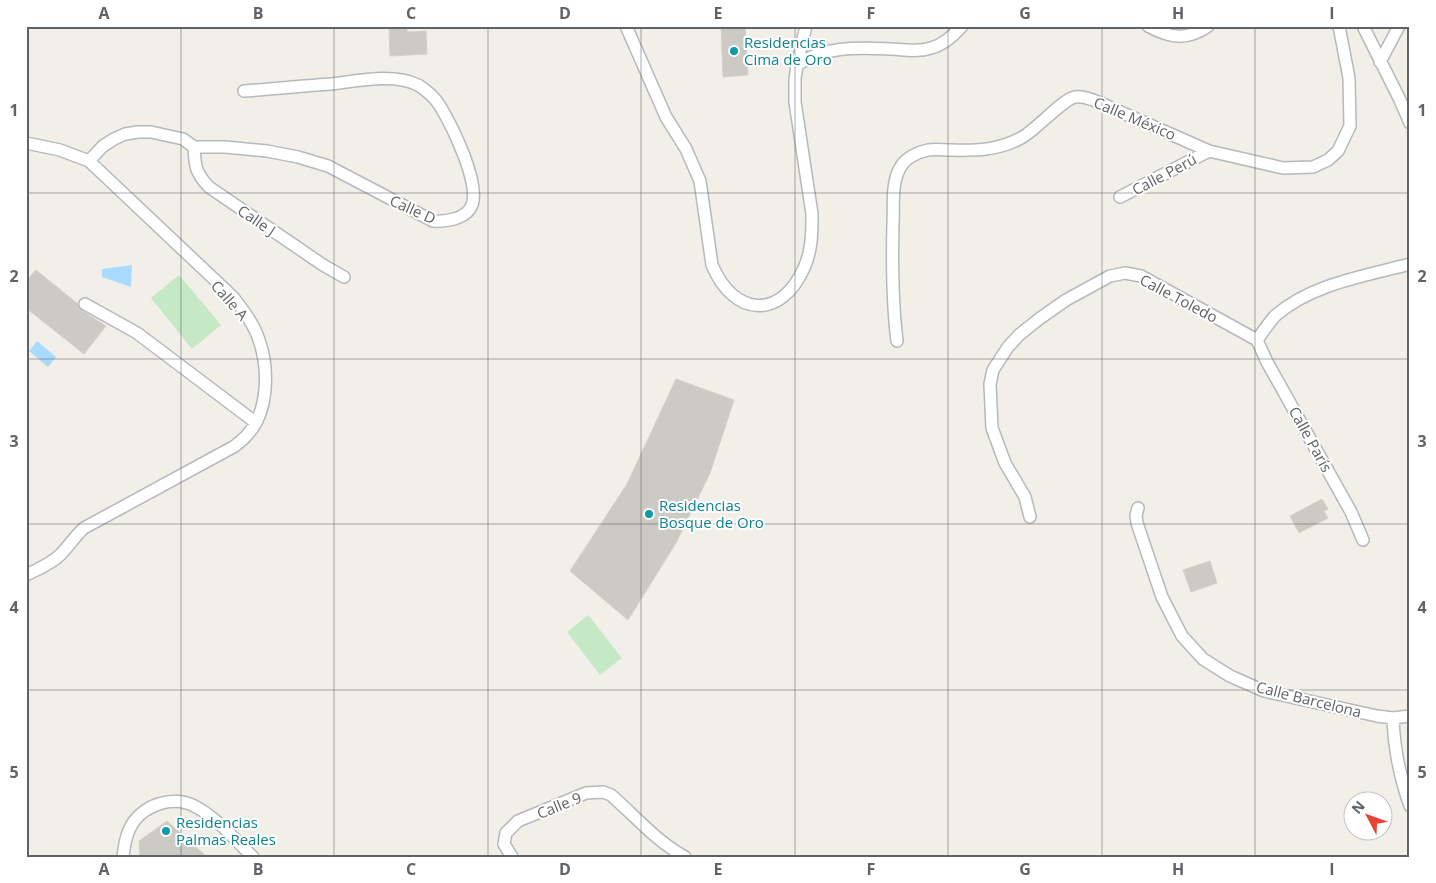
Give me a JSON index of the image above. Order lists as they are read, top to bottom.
{
  "streets": {
    "street": [
      "Calle México",
      "Calle Perú",
      "Calle D",
      "Calle J",
      "Calle Toledo",
      "Calle A",
      "Calle París",
      "Calle Barcelona",
      "Calle 9"
    ]
  },
  "crossings": [
    ["Calle México", "Calle Perú"],
    ["Calle D", "Calle J"],
    ["Calle D", "Calle A"],
    ["Calle Toledo", "Calle París"]
  ],
  "places": ["Residencias Cima de Oro", "Residencias Bosque de Oro", "Residencias Palmas Reales"],
  "north": "top left",
  "grid": {
    "columns": [
      "A",
      "B",
      "C",
      "D",
      "E",
      "F",
      "G",
      "H",
      "I"
    ],
    "rows": [
      "1",
      "2",
      "3",
      "4",
      "5"
    ]
  }
}
